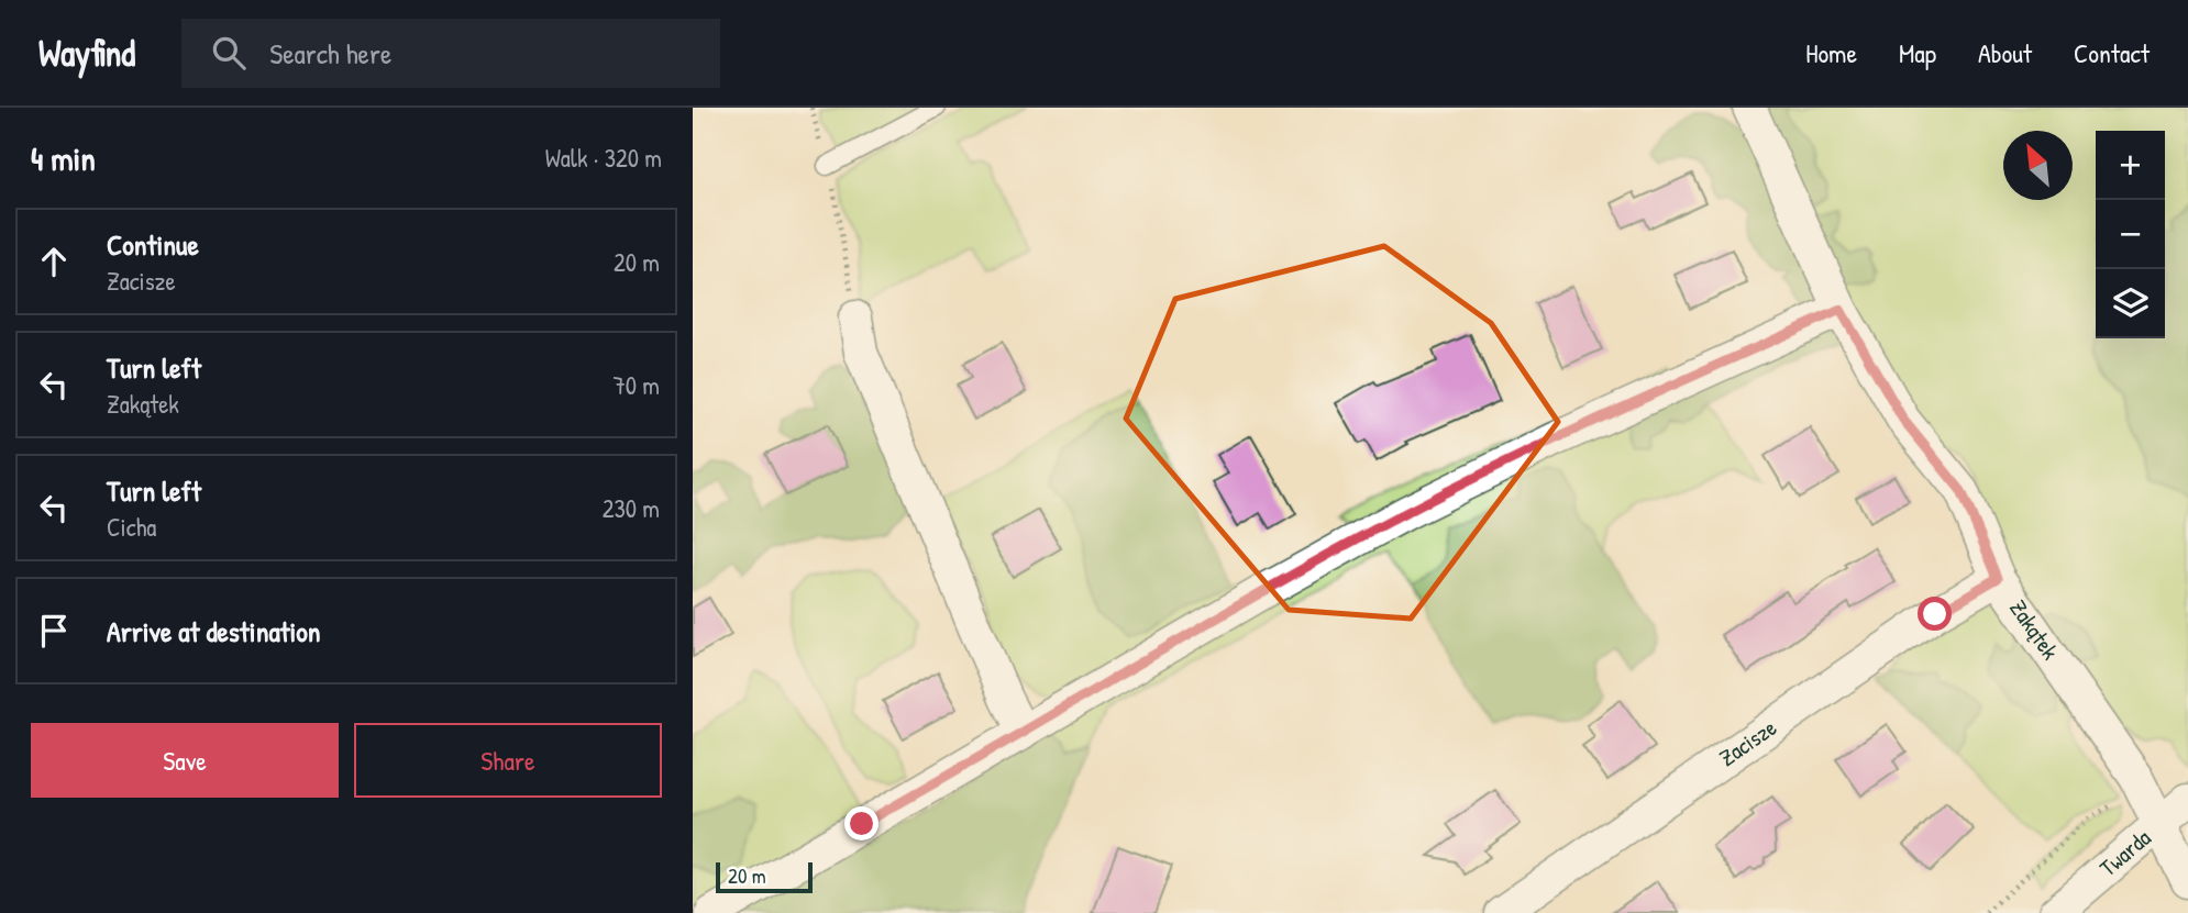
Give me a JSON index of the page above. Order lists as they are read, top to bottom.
{
  "streets": {
    "street": ["Zakątek", "Zacisze", "Twarda"]
  },
  "crossings": [
    ["Zakątek", "Zacisze"],
    ["Zakątek", "Twarda"]
  ],
  "scale_bar": "20 m",
  "north": "top left",
  "page": {
    "header": "Wayfind",
    "search": "Search here",
    "nav": [
      "Home",
      "Map",
      "About",
      "Contact"
    ],
    "heading": ["4 min", "Walk · 320 m"],
    "map_buttons": ["+", "−"],
    "list": [
      ["Continue", "Zacisze", "20 m"],
      ["Turn left", "Zakątek", "70 m"],
      ["Turn left", "Cicha", "230 m"],
      "Arrive at destination"
    ],
    "buttons": ["Save", "Share"],
    "scale": "20 m"
  }
}
